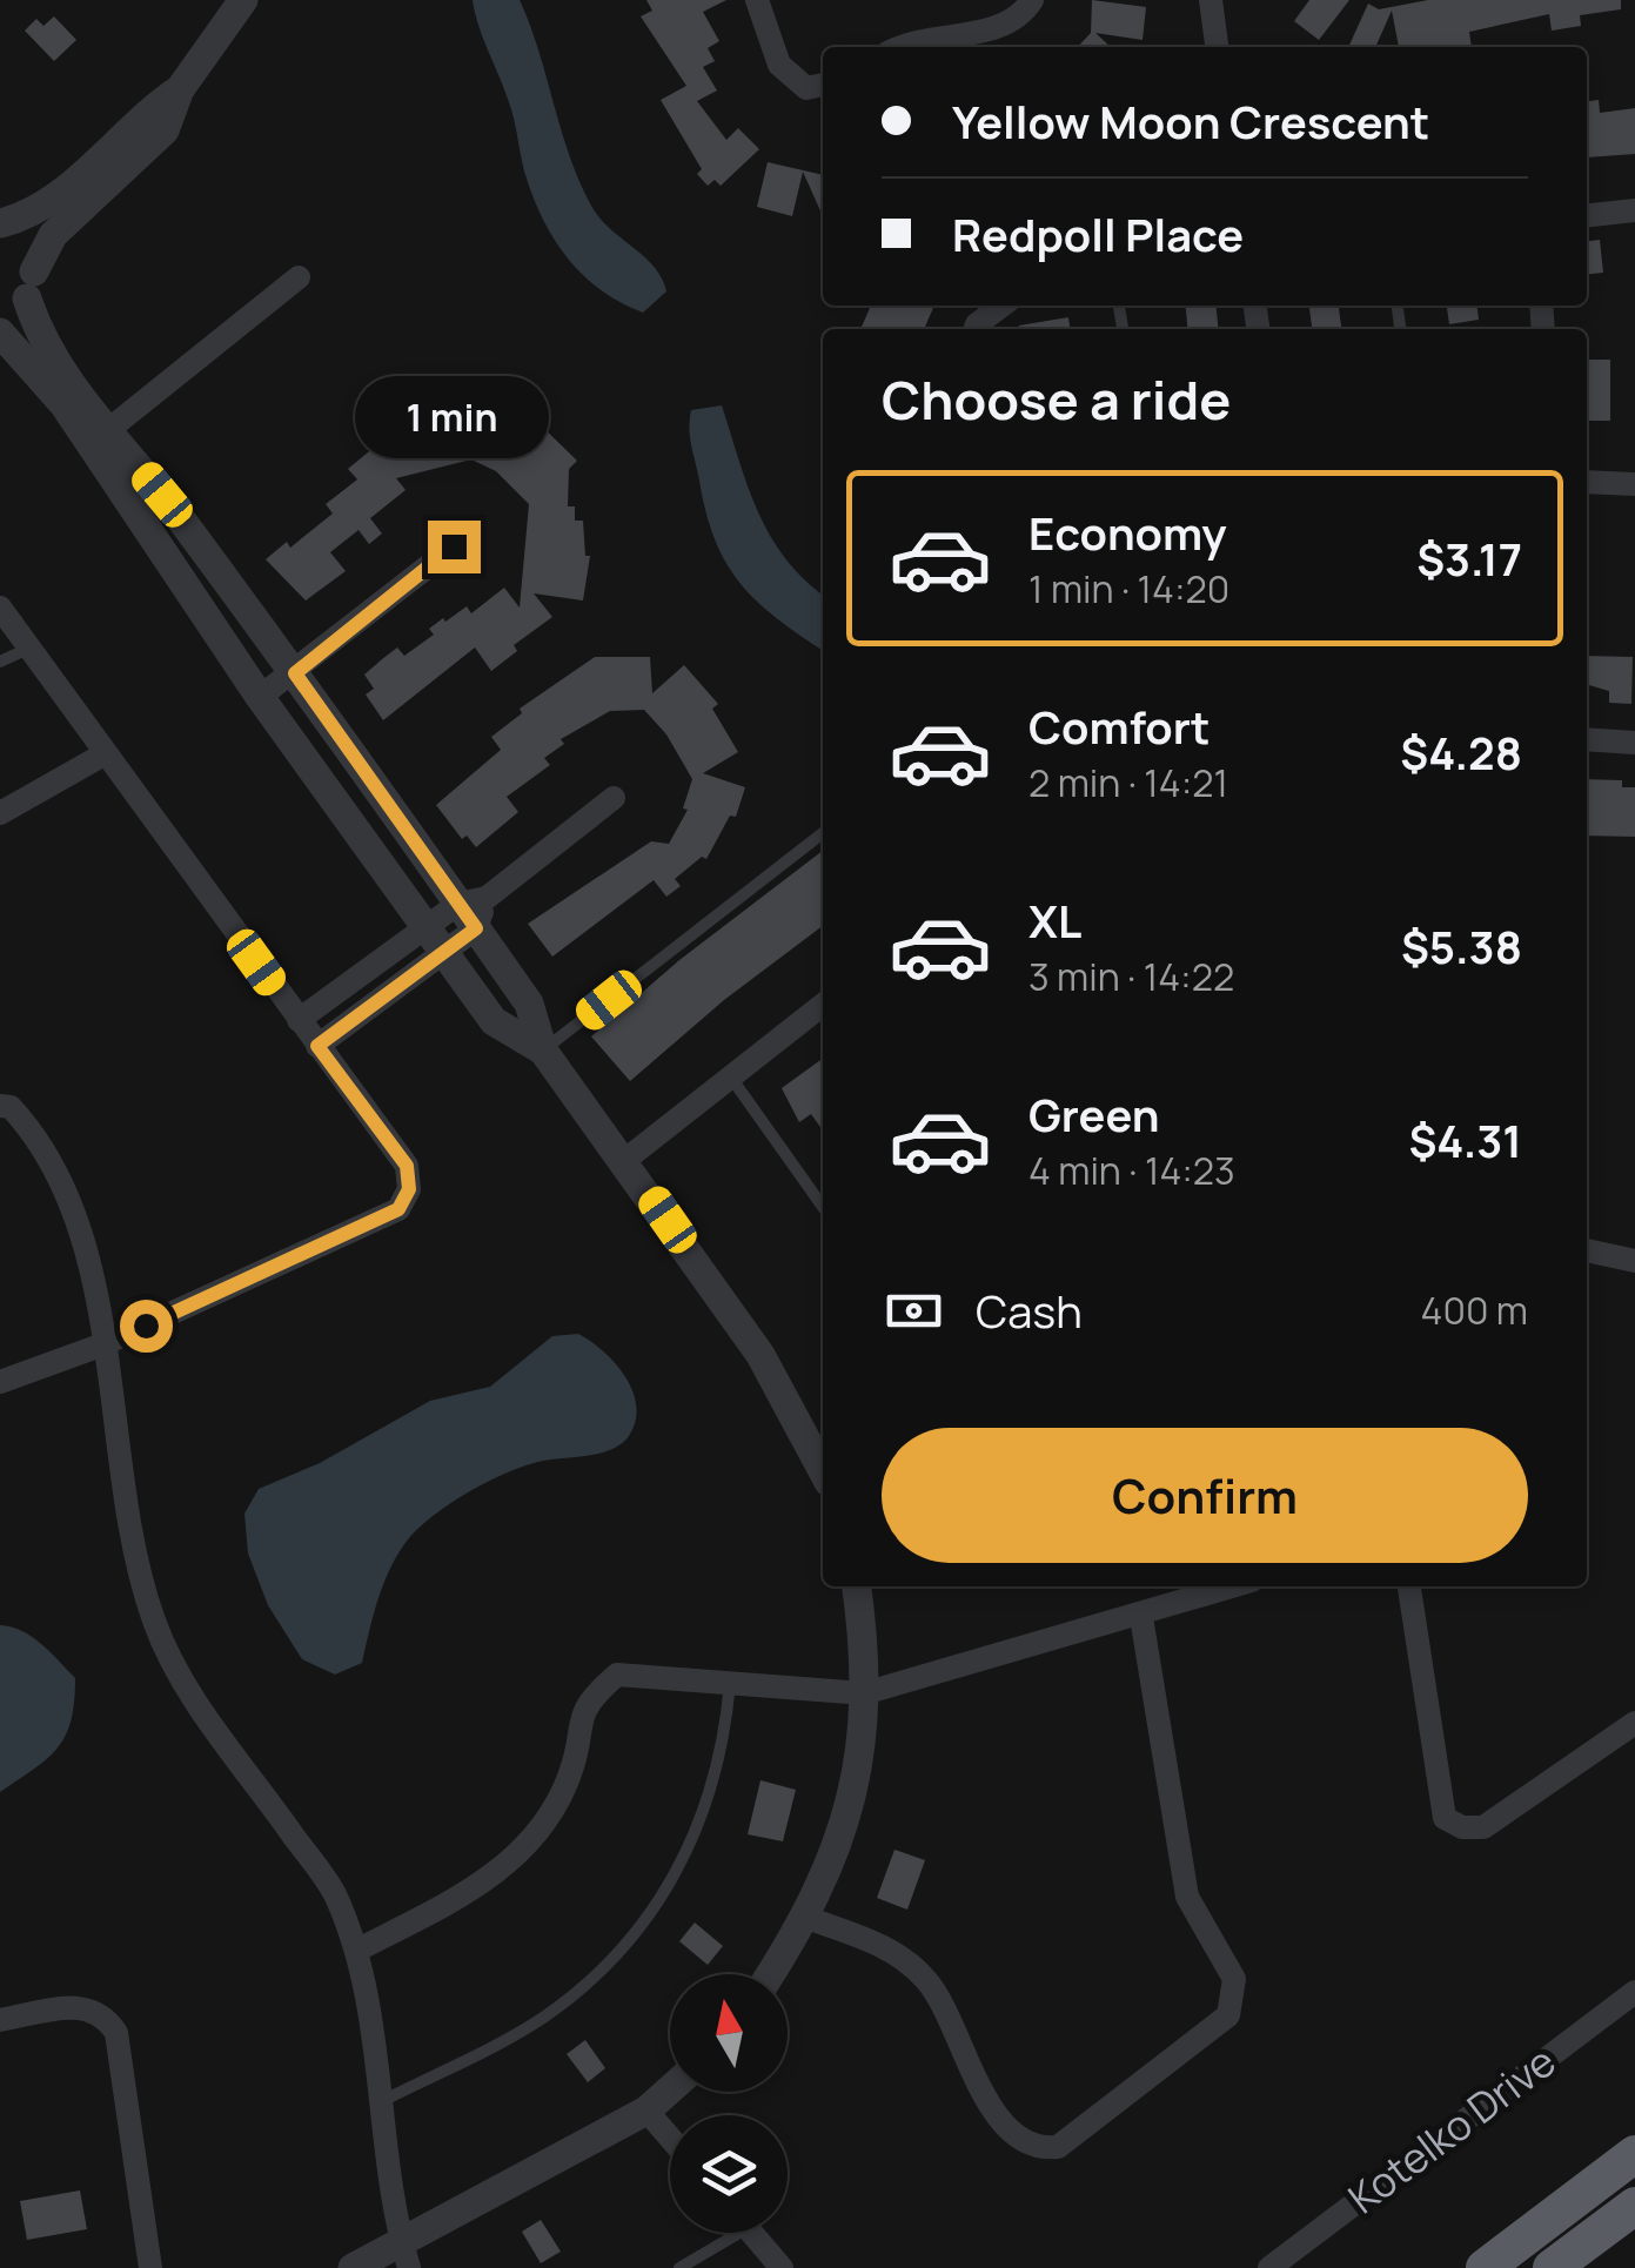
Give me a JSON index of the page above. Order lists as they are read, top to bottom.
{
  "streets": {
    "street": ["Kotelko Drive"]
  },
  "north": "top",
  "page": {
    "banner": ["Yellow Moon Crescent", "Redpoll Place"],
    "heading": "Choose a ride",
    "bubble": "1 min",
    "list": [
      {
        "name": "Economy",
        "note": "1 min · 14:20",
        "value": "$3.17"
      },
      {
        "name": "Comfort",
        "note": "2 min · 14:21",
        "value": "$4.28"
      },
      {
        "name": "XL",
        "note": "3 min · 14:22",
        "value": "$5.38"
      },
      {
        "name": "Green",
        "note": "4 min · 14:23",
        "value": "$4.31"
      }
    ],
    "pay": ["Cash", "400 m"],
    "buttons": "Confirm"
  }
}
